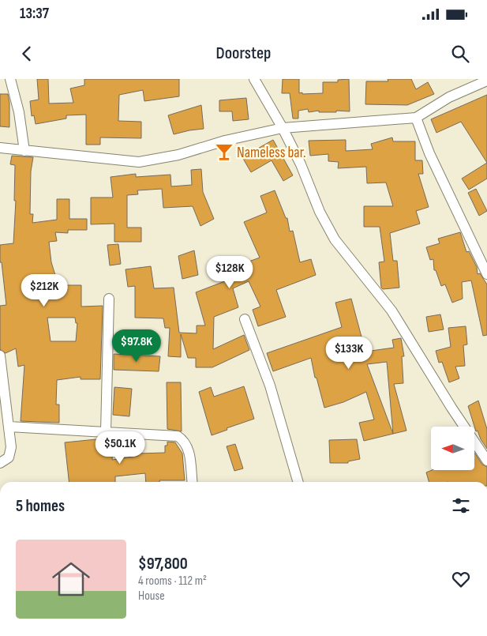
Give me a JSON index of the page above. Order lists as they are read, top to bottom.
{
  "places": {
    "bar": ["Nameless bar."]
  },
  "north": "left",
  "page": {
    "status": "13:37",
    "header": "Doorstep",
    "price": [
      "$128K",
      "$212K",
      "$97.8K",
      "$133K",
      "$50.1K"
    ],
    "heading": "5 homes",
    "list": [
      {
        "name": "$97,800",
        "note": "4 rooms · 112 m² · House"
      }
    ]
  }
}
